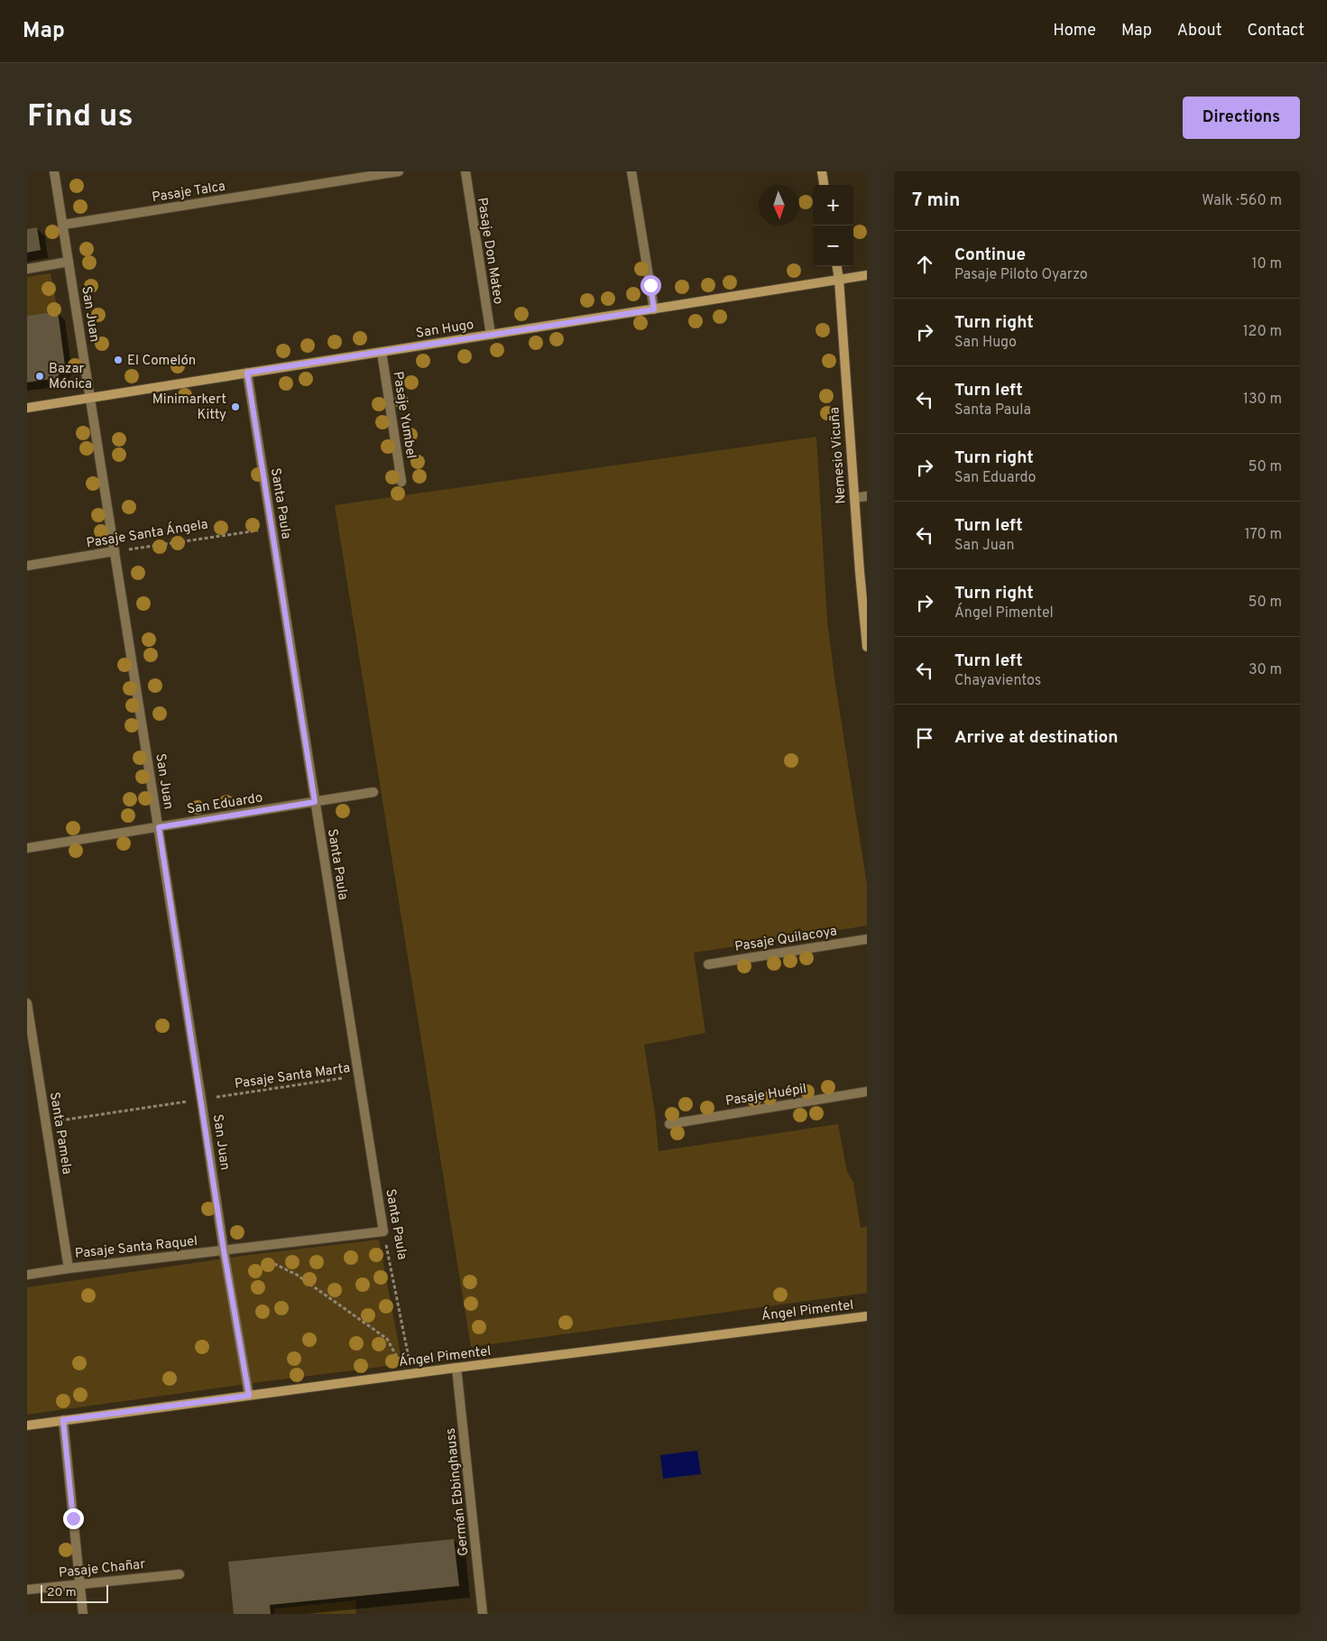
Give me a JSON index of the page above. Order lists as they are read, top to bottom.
{
  "streets": {
    "street": [
      "Pasaje Talca",
      "Pasaje Don Mateo",
      "San Juan",
      "San Hugo",
      "Pasaje Yumbel",
      "Nemesio Vicuña",
      "Santa Paula",
      "Pasaje Santa Ángela",
      "San Eduardo",
      "Pasaje Quilacoya",
      "Pasaje Huépil",
      "Santa Pamela",
      "Pasaje Santa Raquel",
      "Ángel Pimentel",
      "Germán Ebbinghauss",
      "Pasaje Chañar"
    ],
    "path": ["Pasaje Santa Marta"]
  },
  "crossings": [
    ["Pasaje Talca", "San Juan"],
    ["Pasaje Don Mateo", "San Hugo"],
    ["San Juan", "San Hugo"],
    ["San Juan", "Pasaje Santa Ángela"],
    ["San Juan", "San Eduardo"],
    ["San Juan", "Pasaje Santa Raquel"],
    ["San Juan", "Ángel Pimentel"],
    ["San Hugo", "Pasaje Yumbel"],
    ["San Hugo", "Nemesio Vicuña"],
    ["San Hugo", "Santa Paula"],
    ["Santa Paula", "Pasaje Santa Ángela"],
    ["Santa Paula", "San Eduardo"],
    ["Santa Paula", "Pasaje Santa Marta"],
    ["Santa Paula", "Pasaje Santa Raquel"],
    ["Santa Pamela", "Pasaje Santa Raquel"],
    ["Ángel Pimentel", "Germán Ebbinghauss"]
  ],
  "places": ["El Comelón", "Bazar Mónica", "Minimarkert Kitty"],
  "scale_bar": "20 m",
  "north": "bottom",
  "page": {
    "header": "Map",
    "nav": [
      "Home",
      "Map",
      "About",
      "Contact"
    ],
    "buttons": "Directions",
    "title": "Find us",
    "heading": ["7 min", "Walk · 560 m"],
    "map_buttons": ["+", "−"],
    "list": [
      ["Continue", "Pasaje Piloto Oyarzo", "10 m"],
      ["Turn right", "San Hugo", "120 m"],
      ["Turn left", "Santa Paula", "130 m"],
      ["Turn right", "San Eduardo", "50 m"],
      ["Turn left", "San Juan", "170 m"],
      ["Turn right", "Ángel Pimentel", "50 m"],
      ["Turn left", "Chayavientos", "30 m"],
      "Arrive at destination"
    ],
    "scale": "20 m"
  }
}
